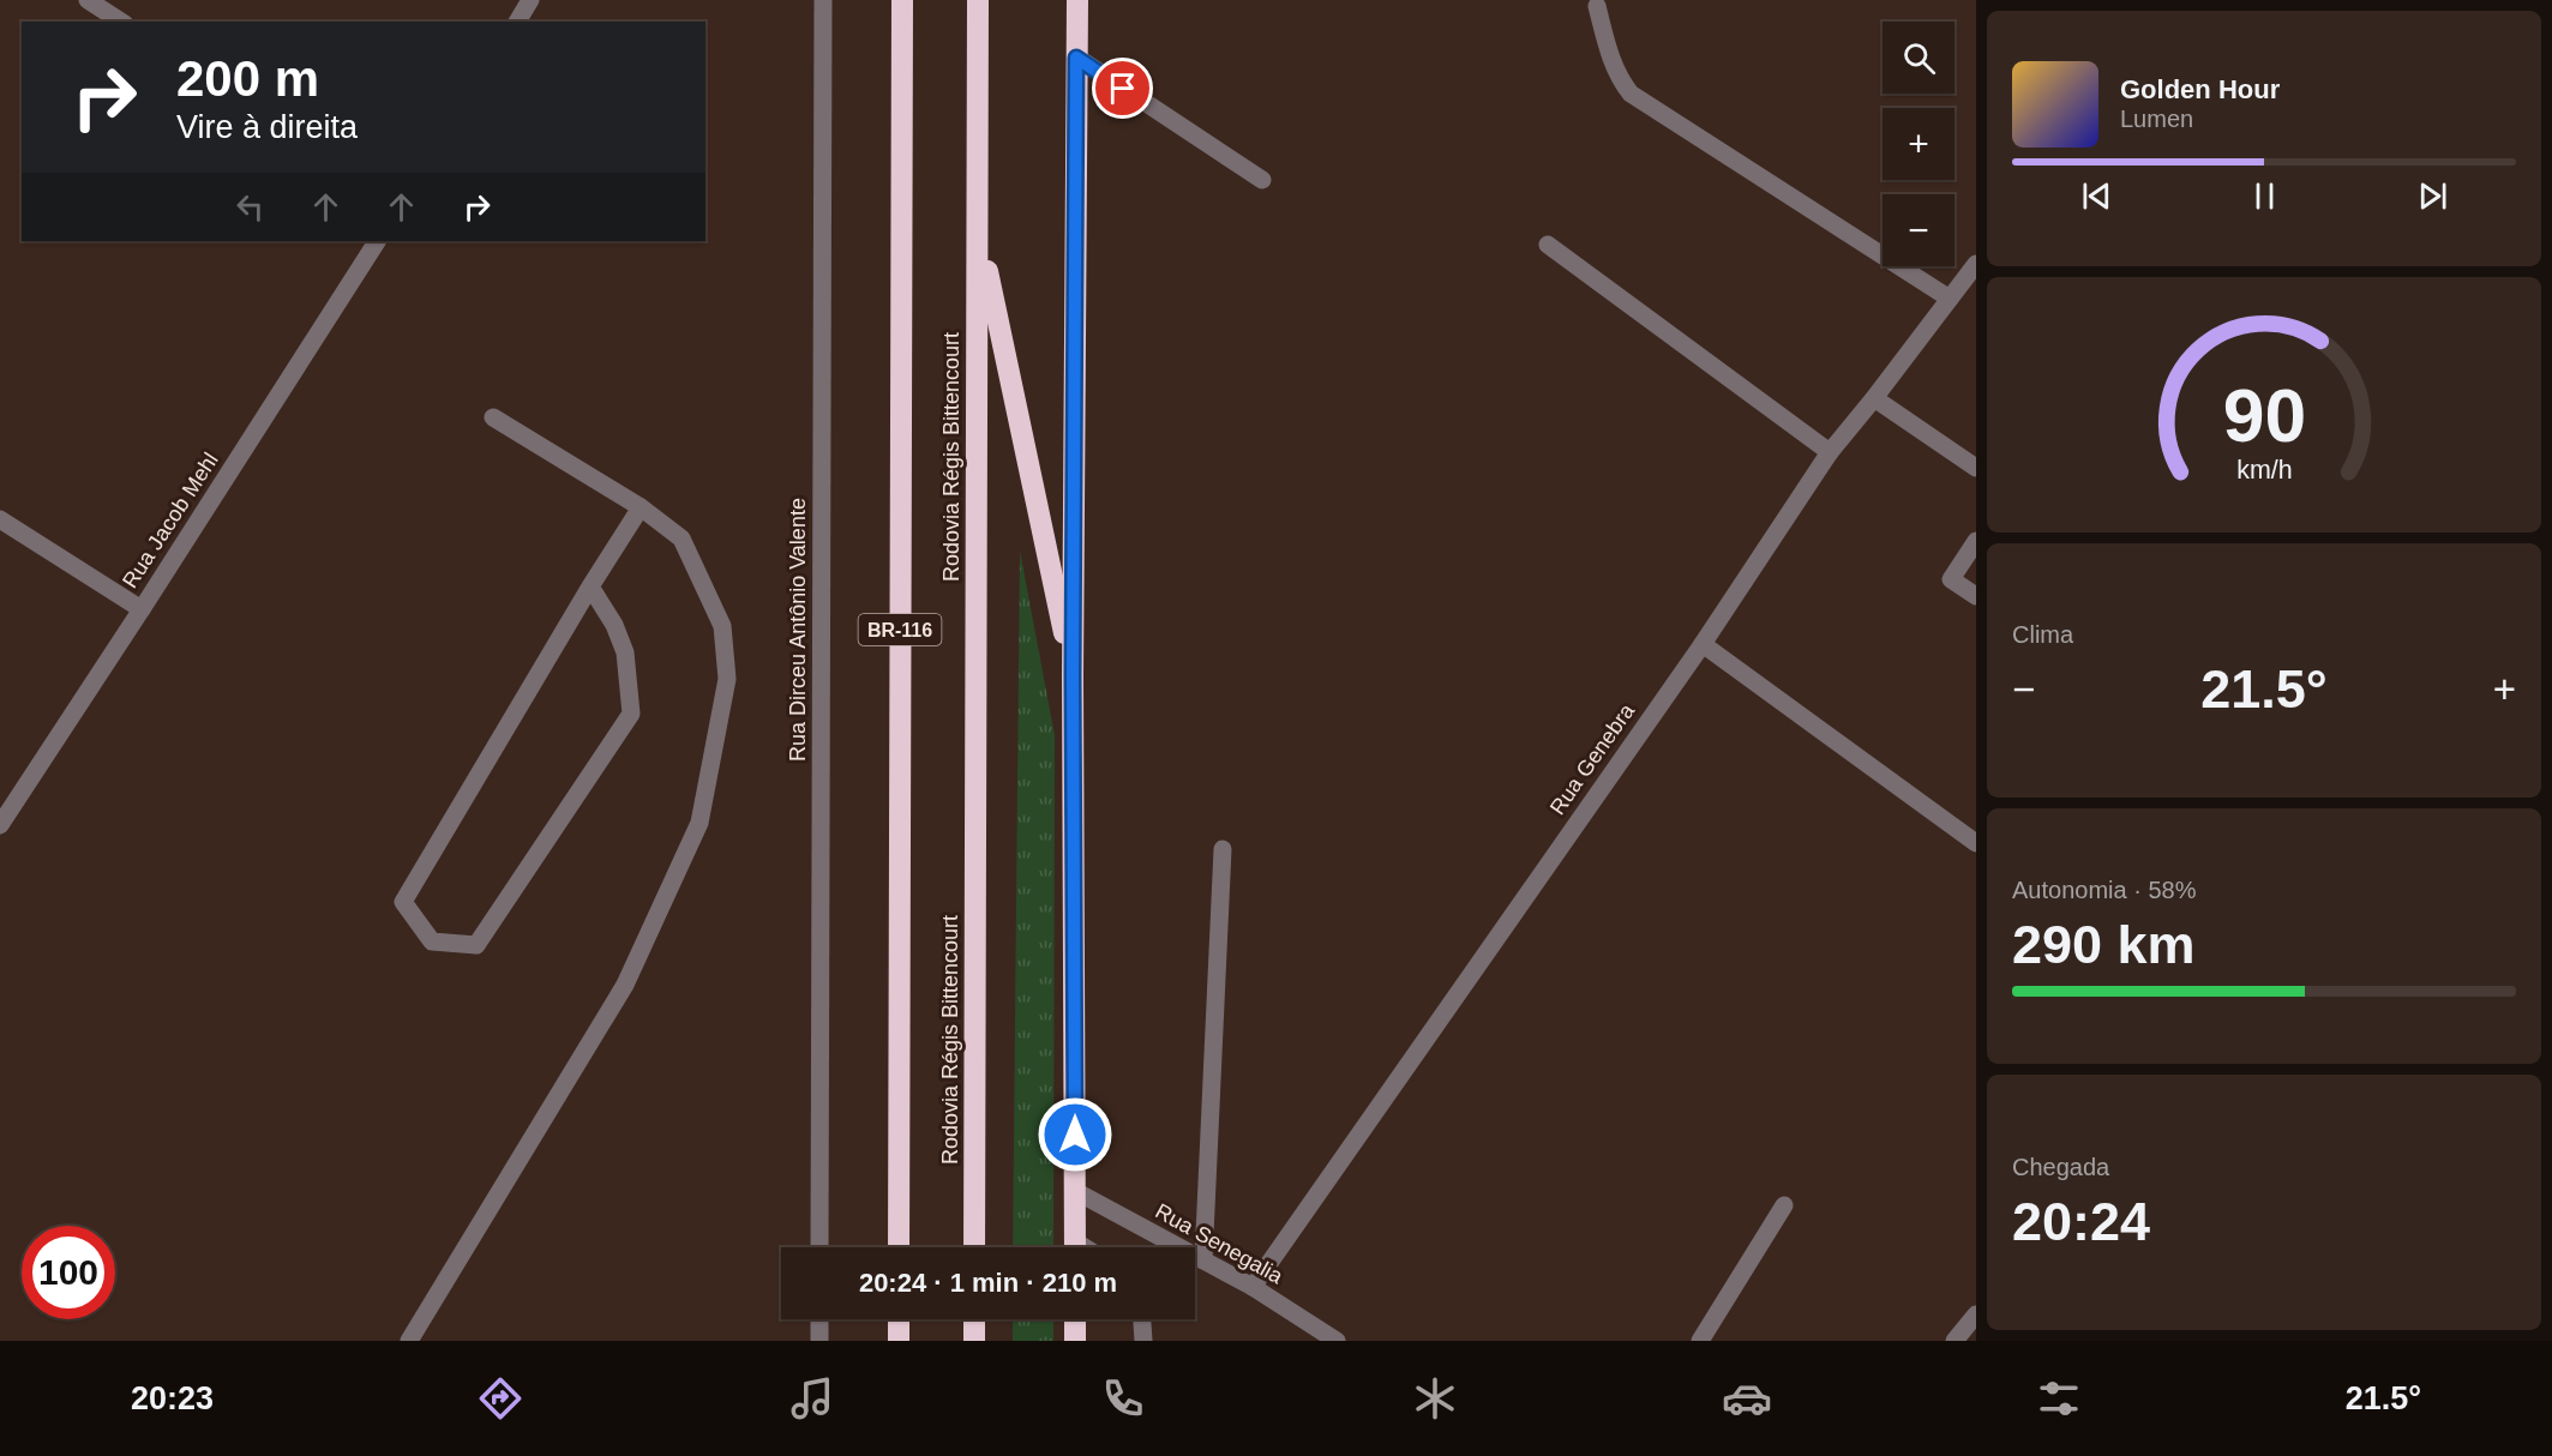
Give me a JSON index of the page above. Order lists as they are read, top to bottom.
{
  "streets": {
    "highway": ["Rodovia Régis Bittencourt", "BR-116"],
    "street": [
      "Rua Jacob Mehl",
      "Rua Dirceu Antônio Valente",
      "Rua Genebra",
      "Rua Senegalia"
    ]
  },
  "crossings": [
    ["Rua Genebra", "Rua Senegalia"]
  ],
  "page": {
    "map_buttons": ["+", "−"],
    "turn": ["200 m", "Vire à direita"],
    "song": ["Golden Hour", "Lumen"],
    "tile": [
      "Clima",
      ["Autonomia · 58%", "290 km"],
      ["Chegada", "20:24"]
    ],
    "heat": ["−", "21.5°", "+"],
    "limit": "100",
    "trip": "20:24 · 1 min · 210 m",
    "tabs": ["20:23", "21.5°"],
    "gauge": ["90", "km/h"]
  }
}
